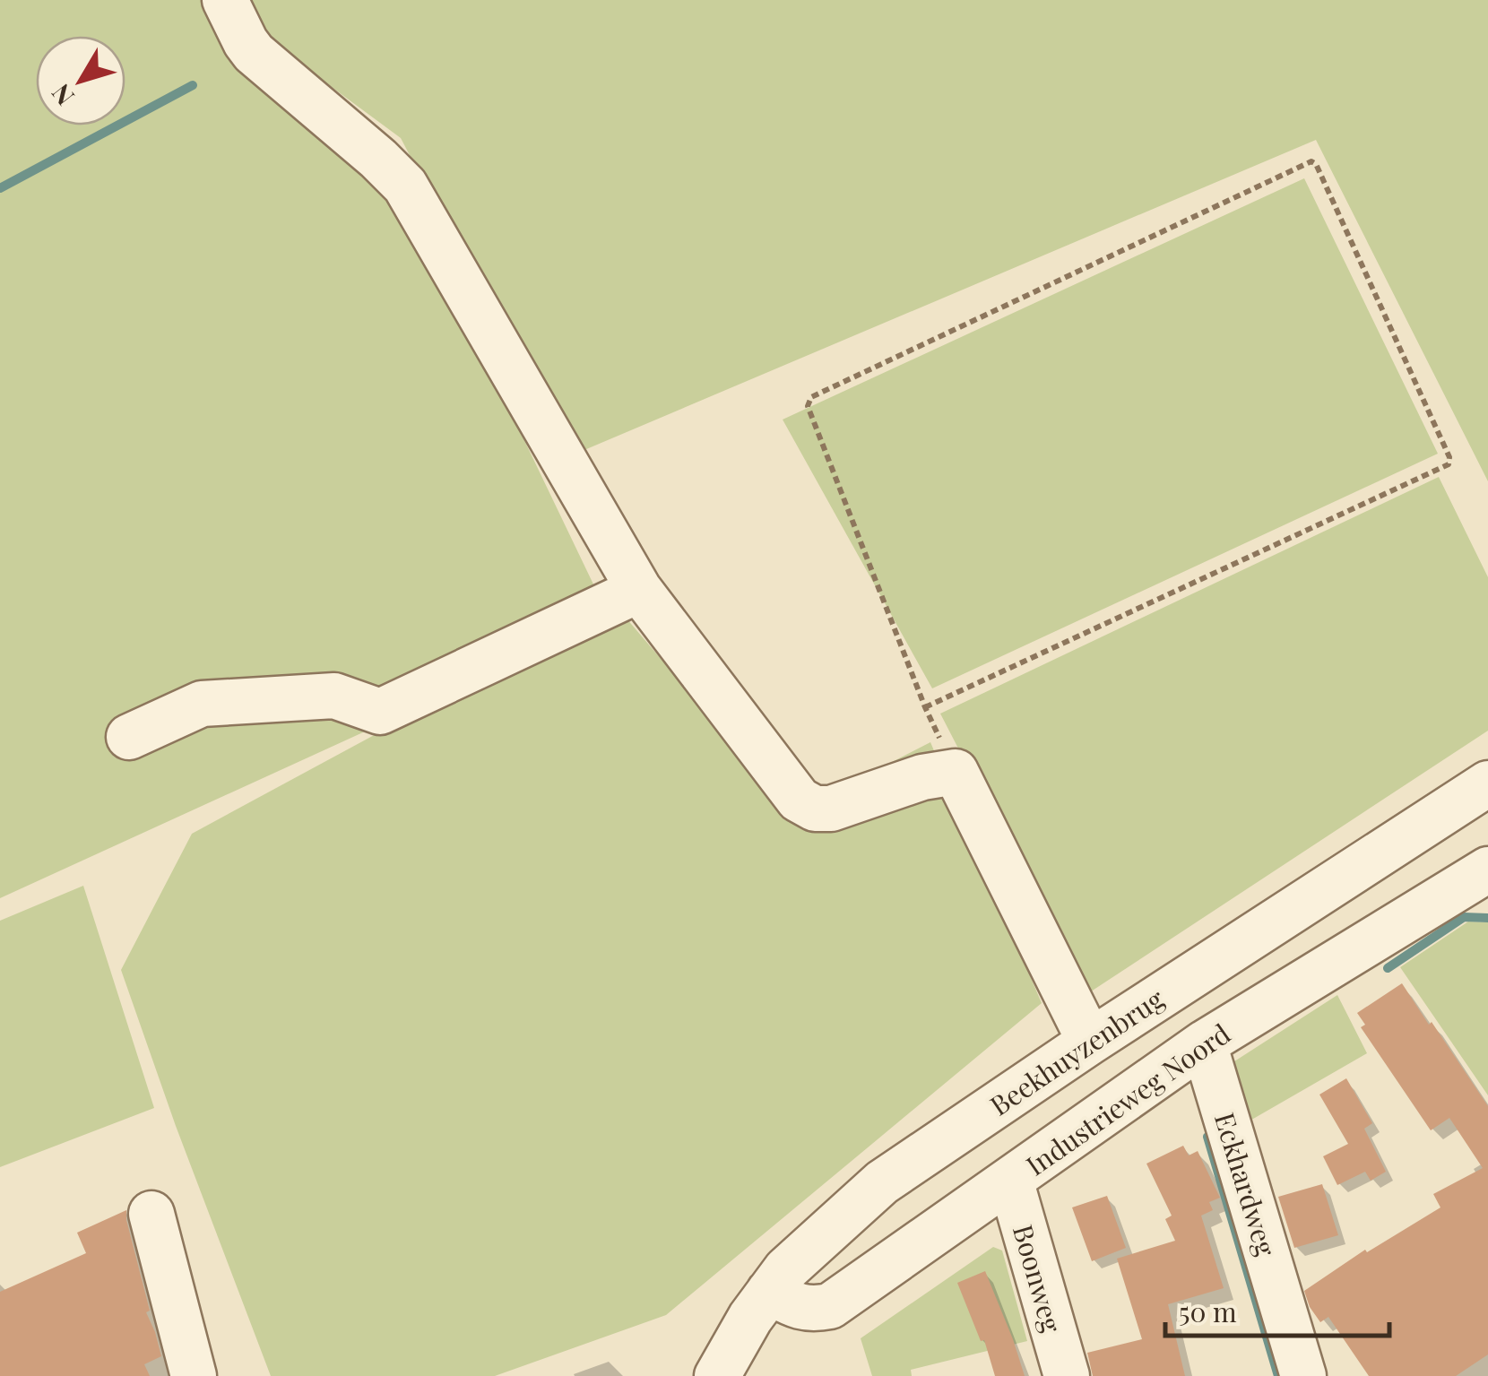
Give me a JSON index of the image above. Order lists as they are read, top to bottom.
{
  "streets": {
    "street": [
      "Beekhuyzenbrug",
      "Industrieweg Noord",
      "Eckhardweg",
      "Boonweg"
    ]
  },
  "crossings": [
    ["Beekhuyzenbrug", "Industrieweg Noord"],
    ["Industrieweg Noord", "Eckhardweg"],
    ["Industrieweg Noord", "Boonweg"]
  ],
  "scale_bar": "50 m",
  "north": "bottom left"
}
